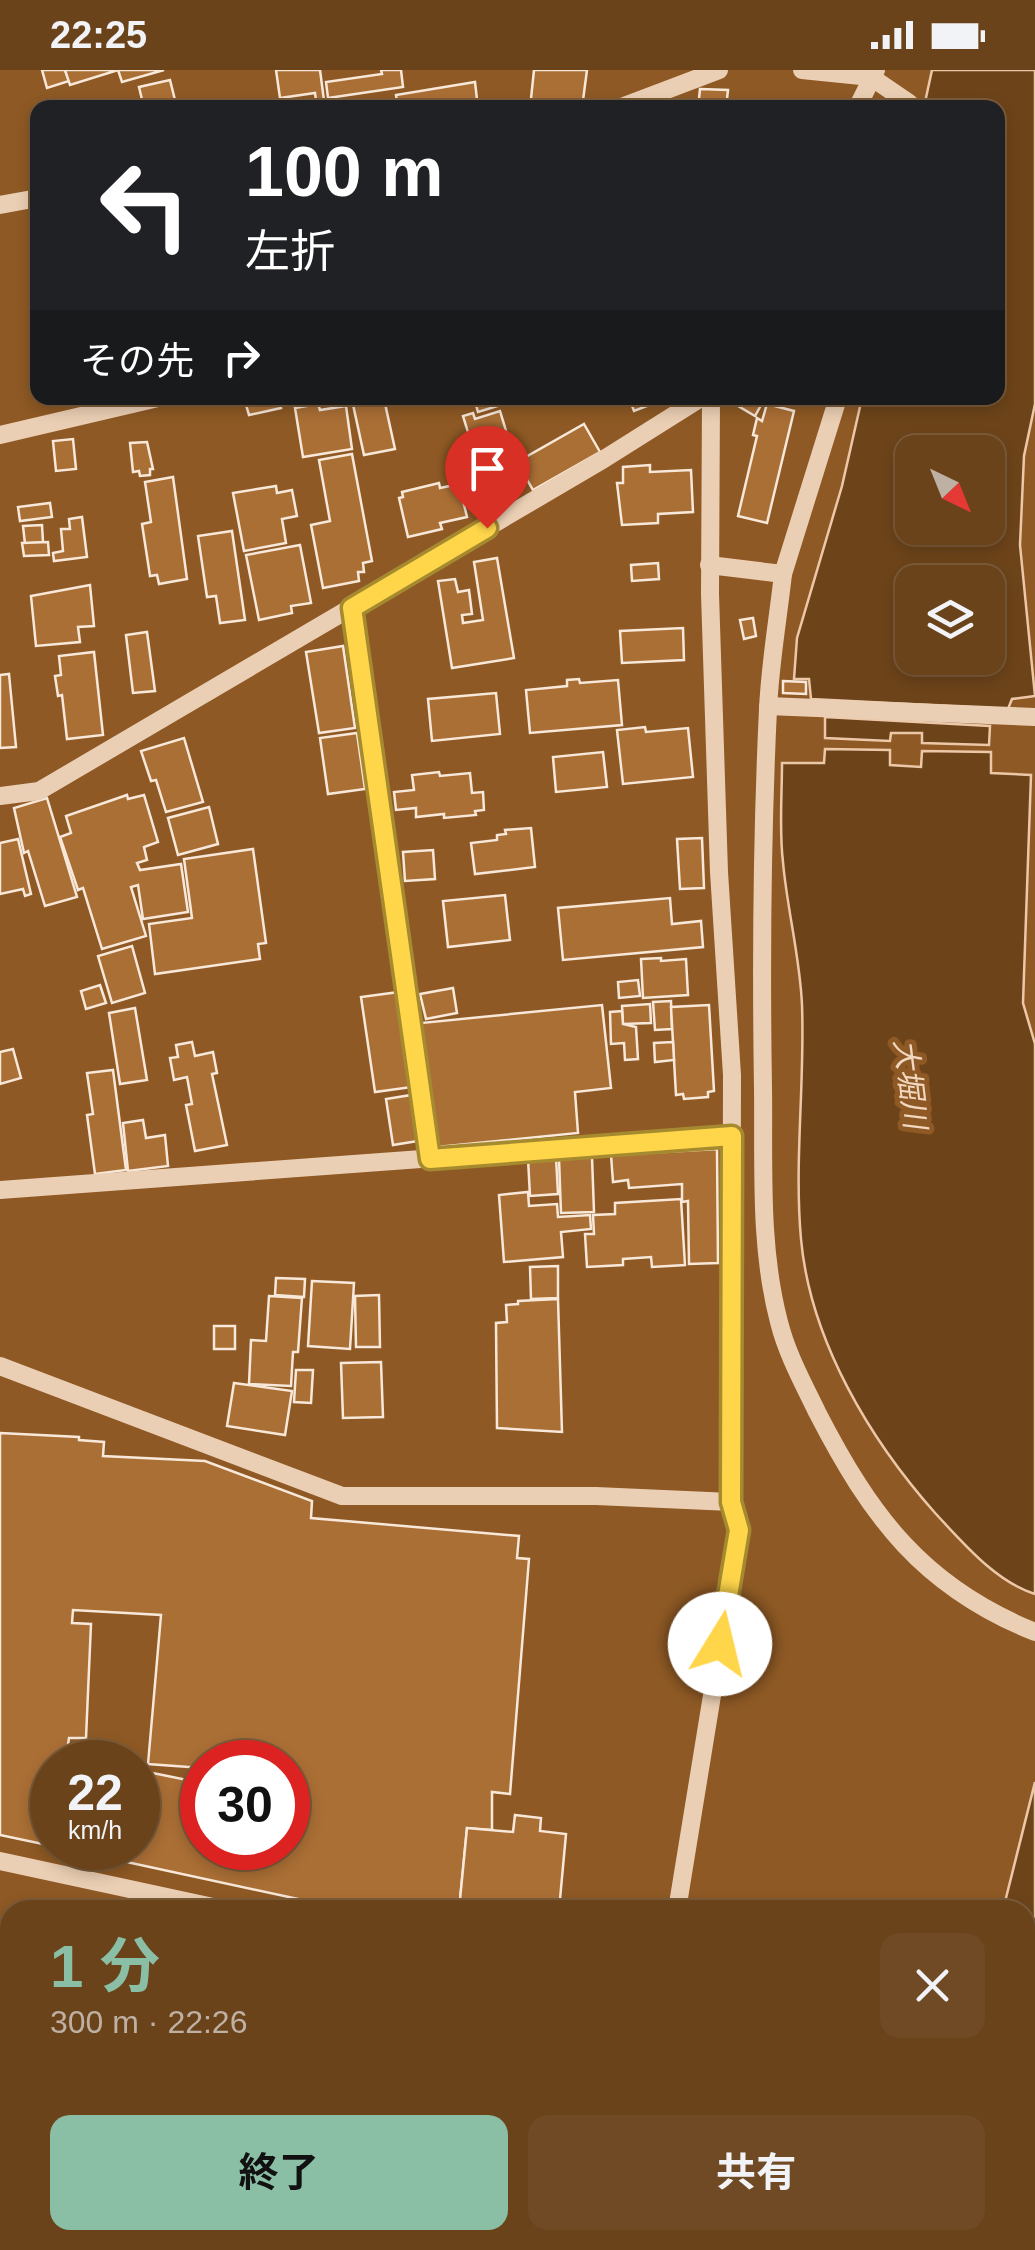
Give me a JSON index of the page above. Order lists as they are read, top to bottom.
{
  "water": ["大堀川"],
  "north": "bottom right",
  "page": {
    "status": "22:25",
    "turn": ["100 m", "左折"],
    "then": "その先",
    "speed": "22 km/h",
    "limit": "30",
    "heading": ["1 分", "300 m · 22:26"],
    "buttons": ["終了", "共有"]
  }
}
